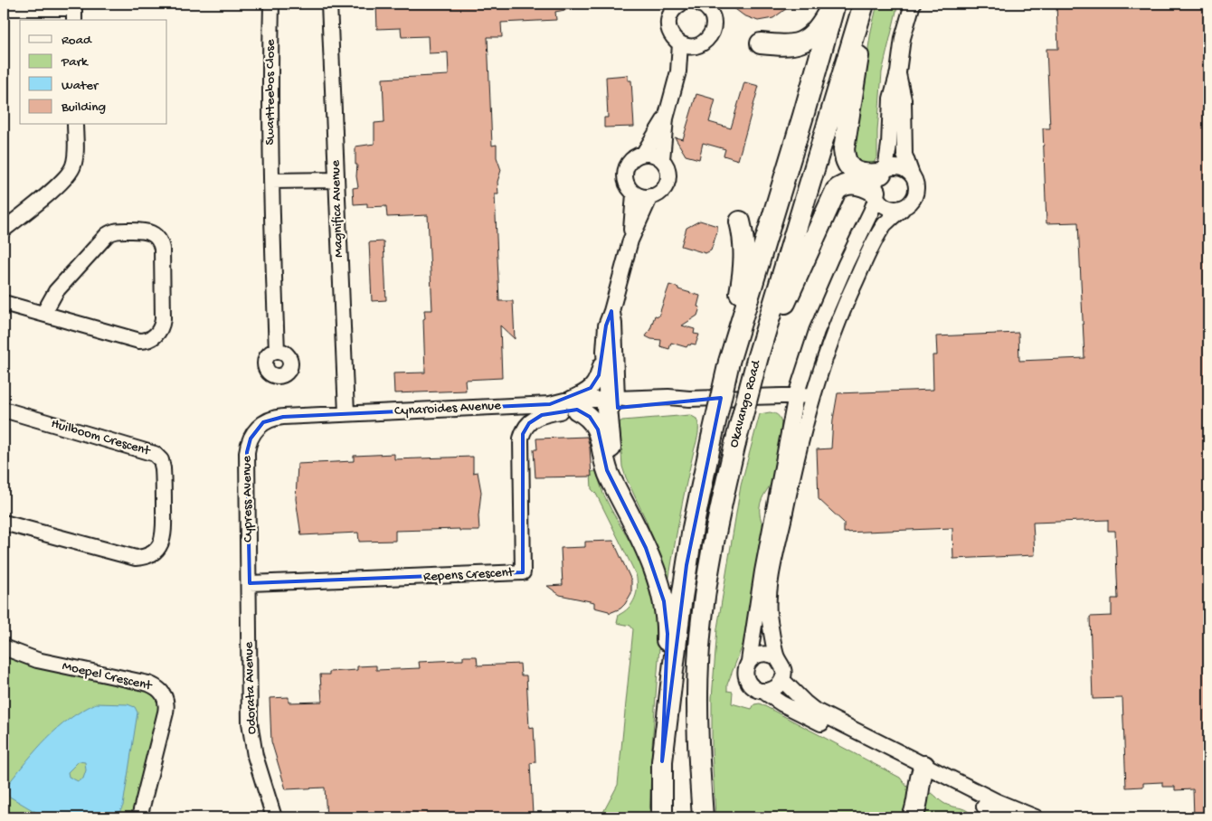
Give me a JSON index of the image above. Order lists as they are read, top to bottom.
{
  "streets": {
    "main road": ["Okavango Road"],
    "street": [
      "Swartteebos Close",
      "Magnifica Avenue",
      "Cynaroides Avenue",
      "Huilboom Crescent",
      "Cypress Avenue",
      "Repens Crescent",
      "Moepel Crescent",
      "Odorata Avenue"
    ]
  },
  "crossings": [
    ["Magnifica Avenue", "Cynaroides Avenue"],
    ["Magnifica Avenue", "Cypress Avenue"],
    ["Cynaroides Avenue", "Cypress Avenue"],
    ["Cynaroides Avenue", "Repens Crescent"],
    ["Cypress Avenue", "Repens Crescent"],
    ["Cypress Avenue", "Odorata Avenue"],
    ["Repens Crescent", "Odorata Avenue"]
  ],
  "legend": [
    "Road",
    "Park",
    "Water",
    "Building"
  ]
}
